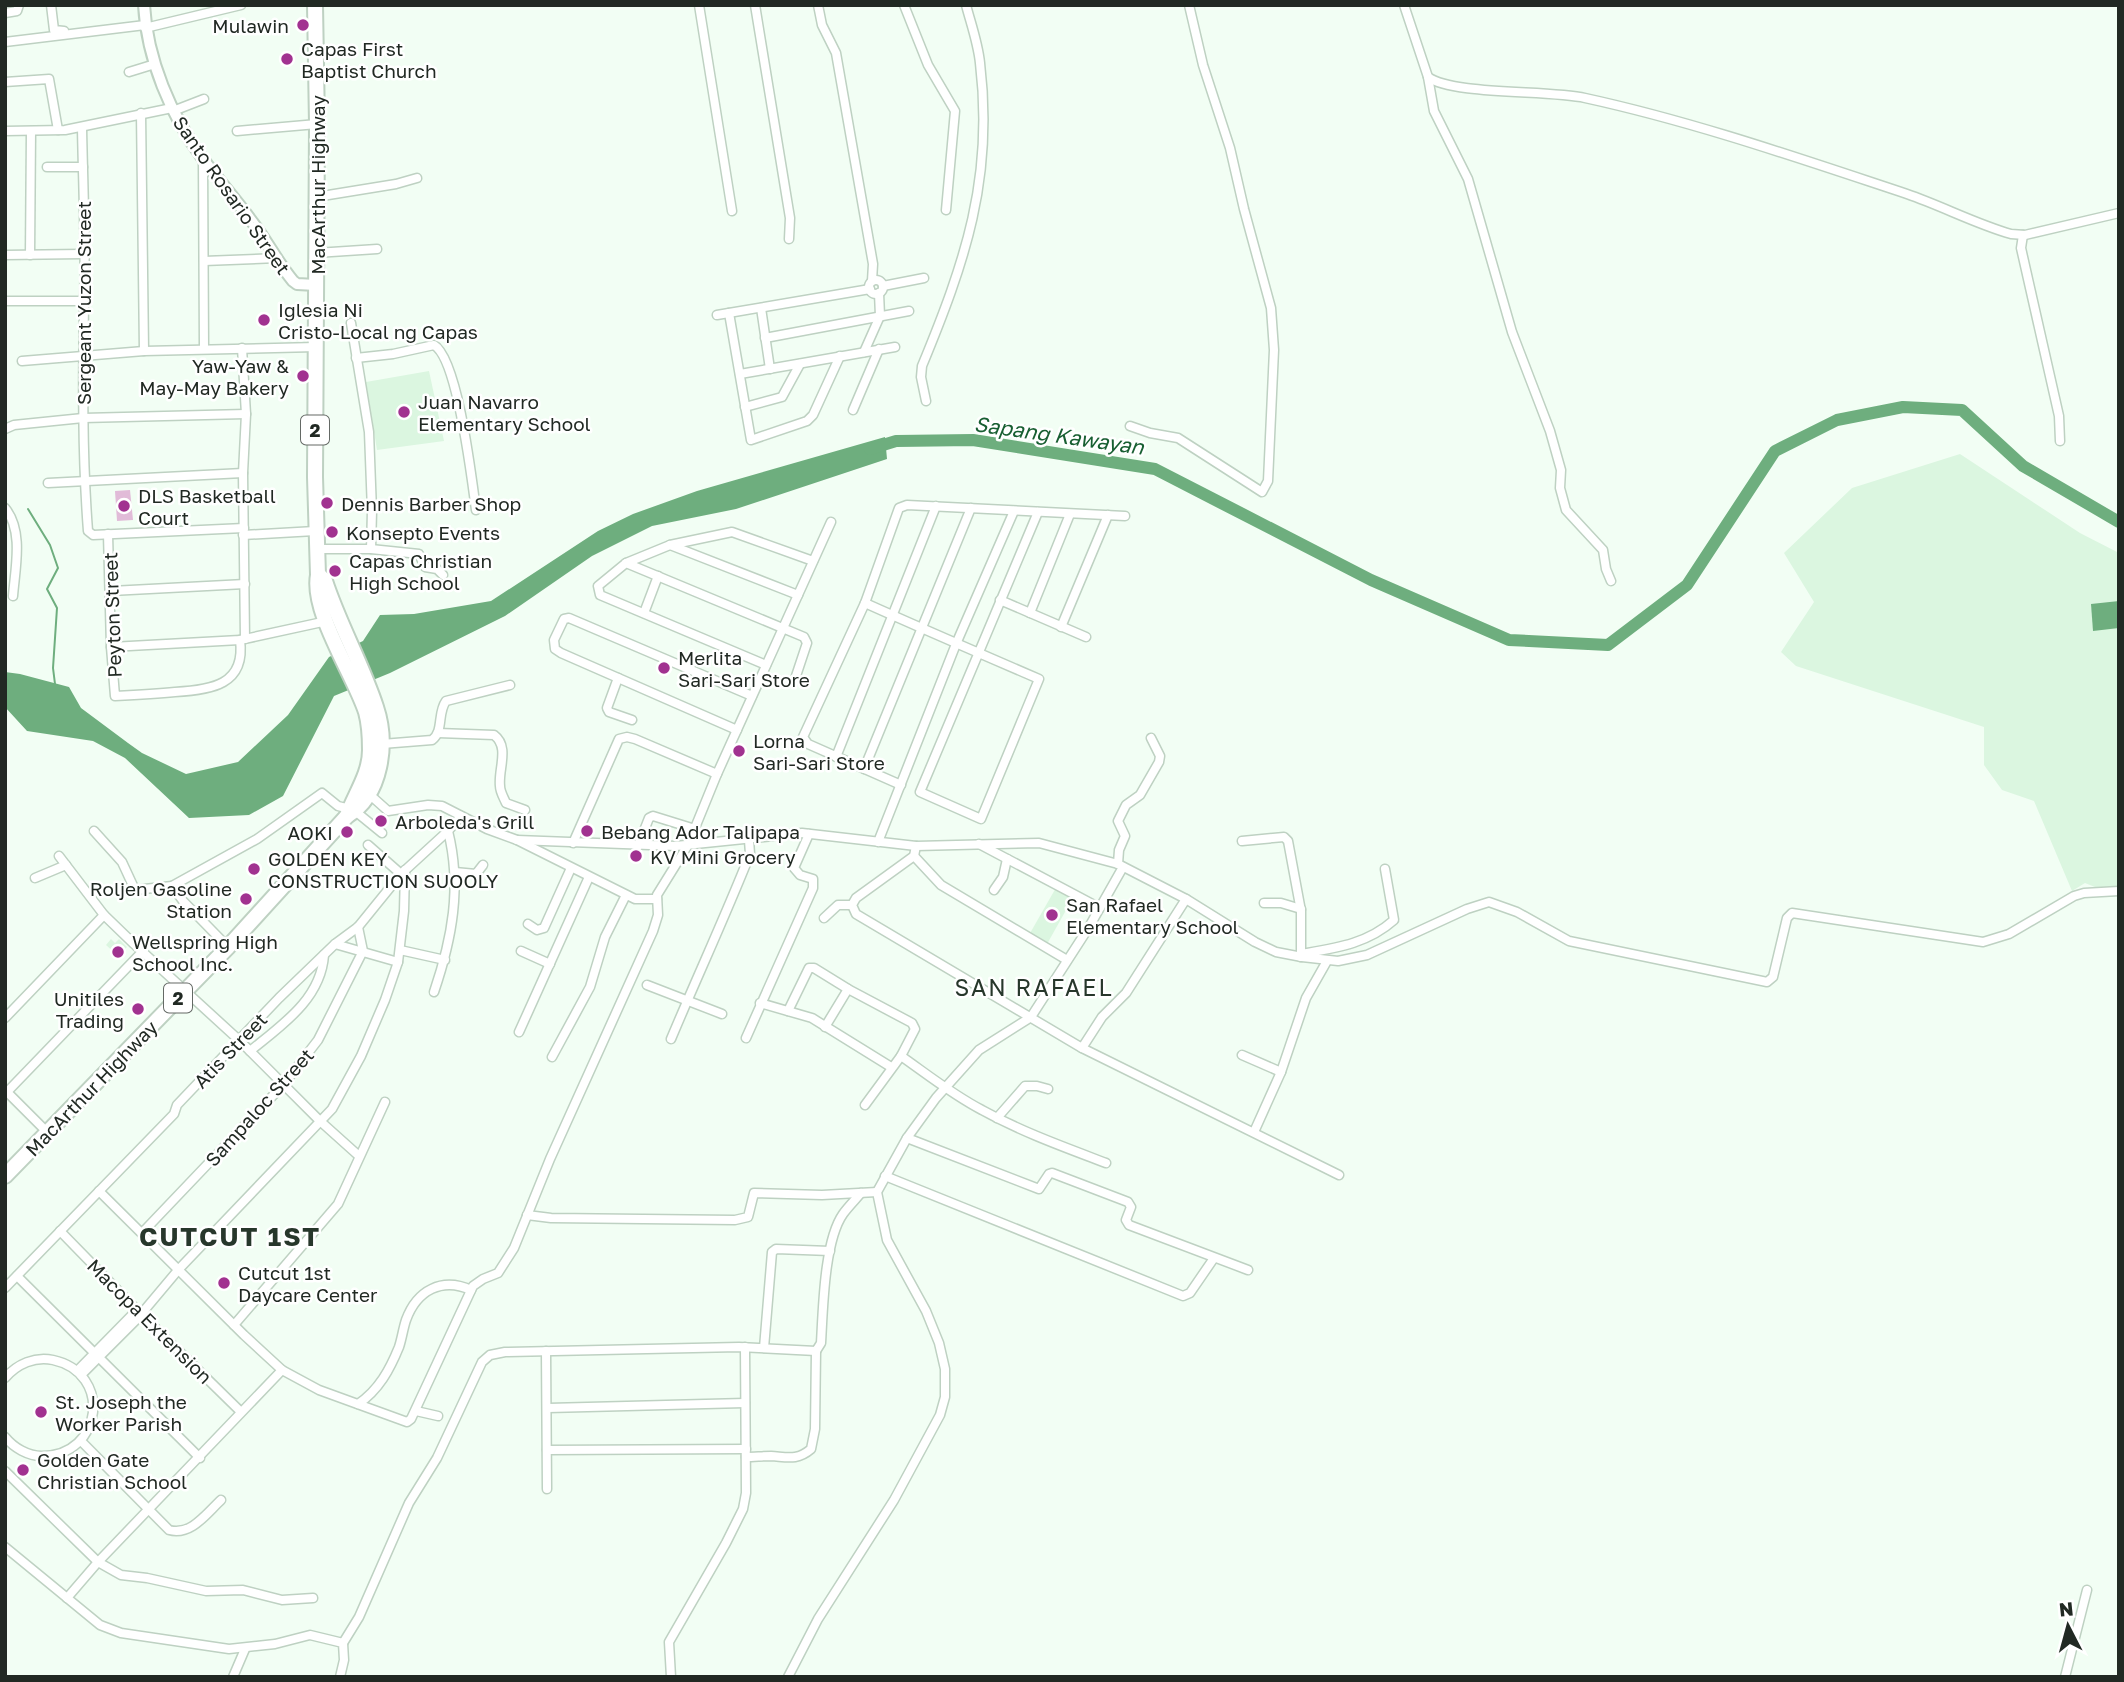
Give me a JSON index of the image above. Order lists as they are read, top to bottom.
{
  "streets": {
    "highway": ["MacArthur Highway", "2"],
    "street": [
      "Santo Rosario Street",
      "Sergeant Yuzon Street",
      "Peyton Street",
      "Atis Street",
      "Sampaloc Street",
      "Macopa Extension"
    ]
  },
  "crossings": [
    ["MacArthur Highway", "Santo Rosario Street"],
    ["Sergeant Yuzon Street", "Peyton Street"],
    ["Atis Street", "Macopa Extension"]
  ],
  "districts": ["SAN RAFAEL", "CUTCUT 1ST"],
  "water": ["Sapang Kawayan"],
  "places": [
    "Mulawin",
    "Capas First Baptist Church",
    "Iglesia Ni Cristo-Local ng Capas",
    "Yaw-Yaw & May-May Bakery",
    "Juan Navarro Elementary School",
    "Dennis Barber Shop",
    "DLS Basketball Court",
    "Konsepto Events",
    "Capas Christian High School",
    "Merlita Sari-Sari Store",
    "Lorna Sari-Sari Store",
    "Arboleda's Grill",
    "Bebang Ador Talipapa",
    "AOKI",
    "KV Mini Grocery",
    "GOLDEN KEY CONSTRUCTION SUOOLY",
    "Roljen Gasoline Station",
    "San Rafael Elementary School",
    "Wellspring High School Inc.",
    "Unitiles Trading",
    "Cutcut 1st Daycare Center",
    "St. Joseph the Worker Parish",
    "Golden Gate Christian School"
  ],
  "north": "top"
}
